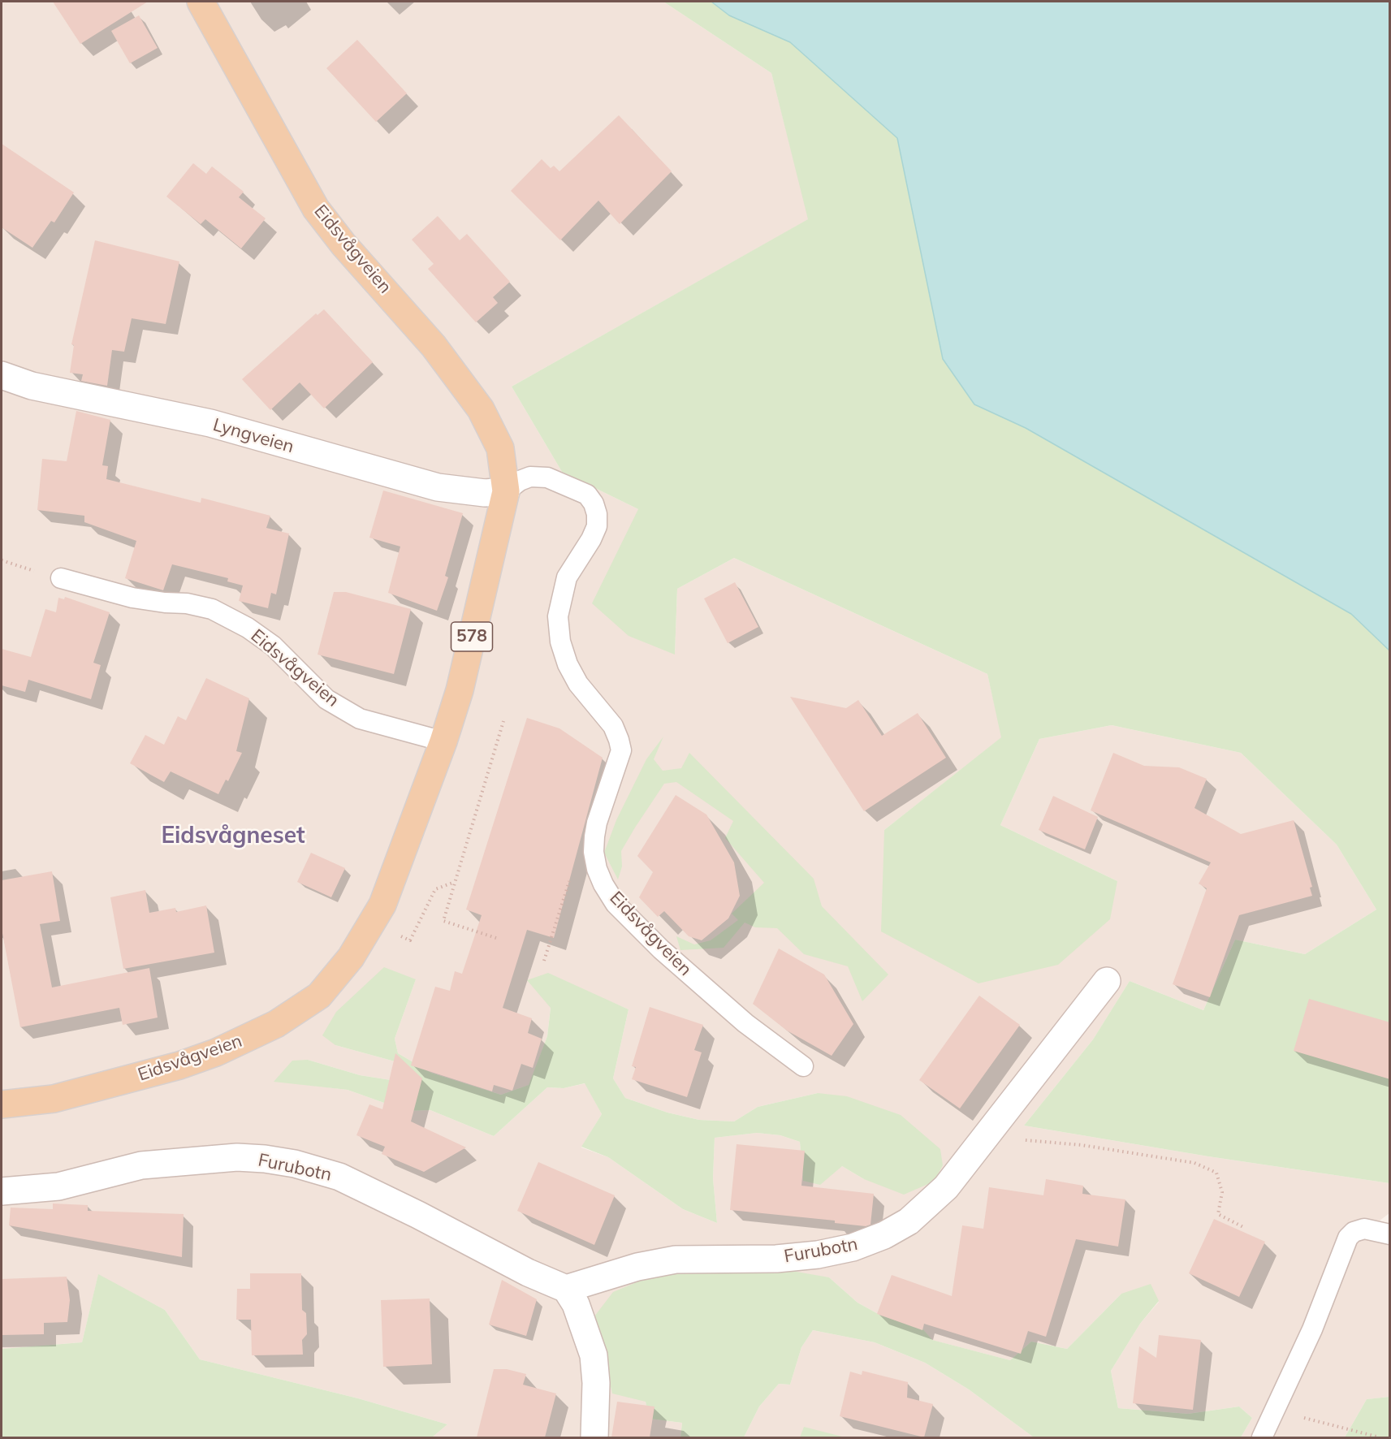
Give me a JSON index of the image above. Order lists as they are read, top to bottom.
{
  "streets": {
    "main road": ["Eidsvågveien", "578"],
    "street": ["Lyngveien", "Furubotn"]
  },
  "crossings": [
    ["Eidsvågveien", "Lyngveien"]
  ],
  "districts": ["Eidsvågneset"]
}
